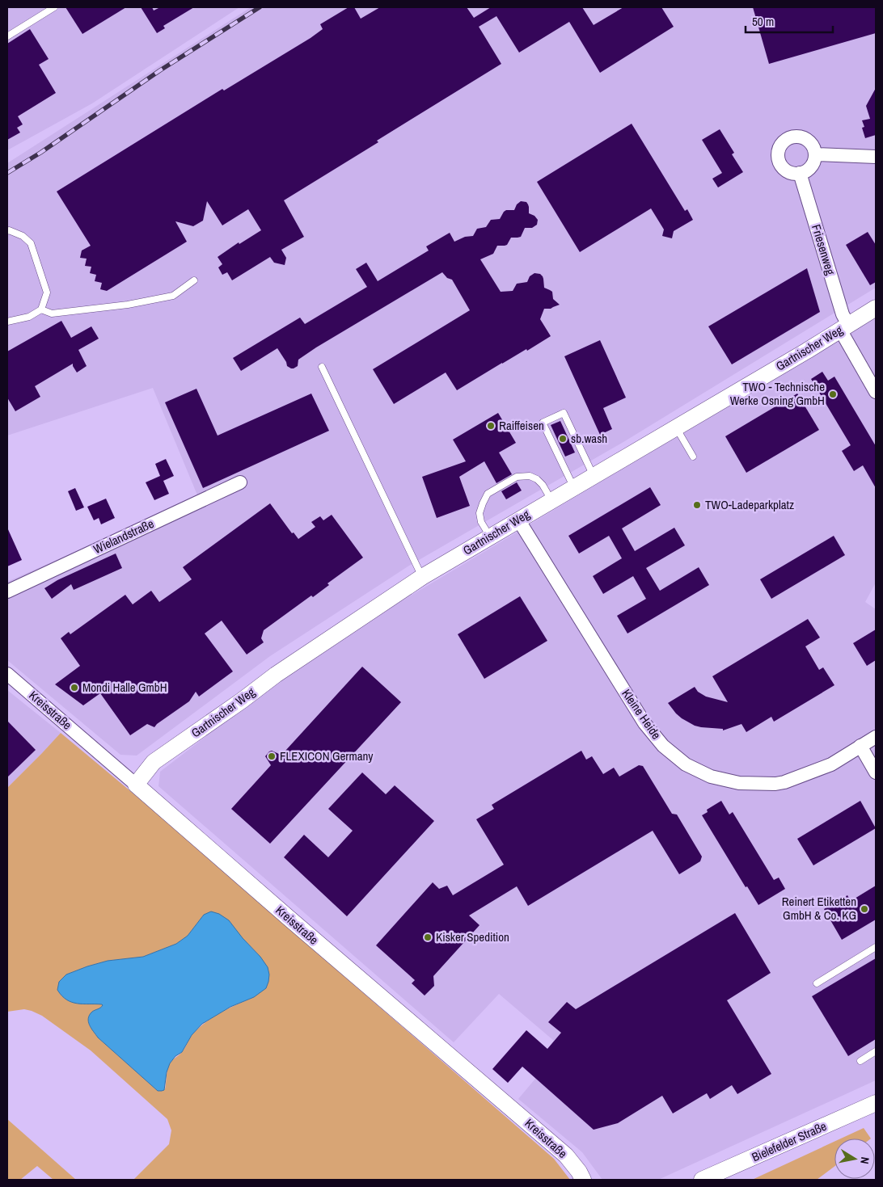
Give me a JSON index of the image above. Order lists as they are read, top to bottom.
{
  "streets": {
    "street": [
      "Friesenweg",
      "Gartnischer Weg",
      "Wielandstraße",
      "Kreisstraße",
      "Kleine Heide",
      "Bielefelder Straße"
    ]
  },
  "crossings": [
    ["Friesenweg", "Gartnischer Weg"],
    ["Gartnischer Weg", "Kreisstraße"],
    ["Gartnischer Weg", "Kleine Heide"]
  ],
  "places": [
    "TWO - Technische Werke Osning GmbH",
    "Raiffeisen",
    "sb.wash",
    "TWO-Ladeparkplatz",
    "Mondi Halle GmbH",
    "FLEXICON Germany",
    "Reinert Etiketten GmbH & Co. KG",
    "Kisker Spedition"
  ],
  "scale_bar": "50 m",
  "north": "right"
}
